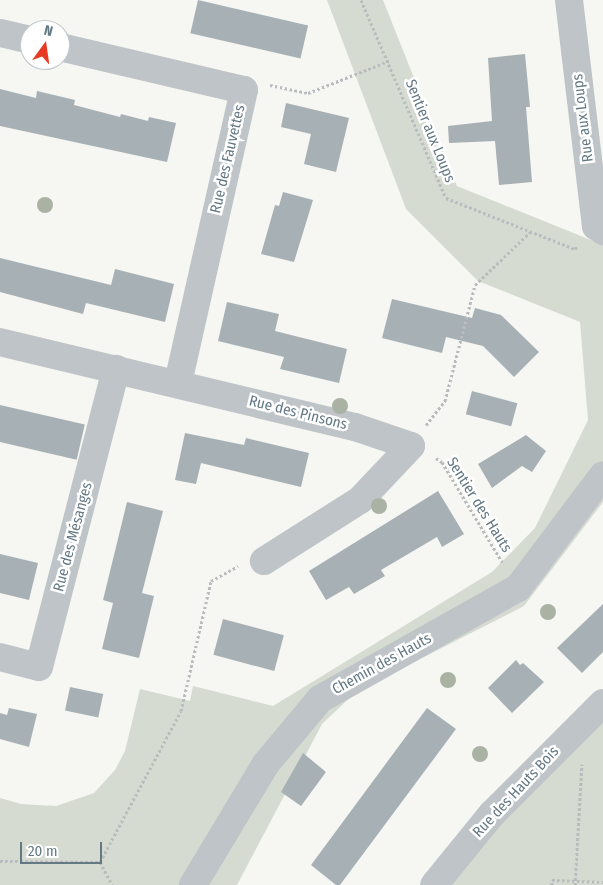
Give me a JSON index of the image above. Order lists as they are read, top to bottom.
{
  "streets": {
    "street": [
      "Rue aux Loups",
      "Rue des Fauvettes",
      "Rue des Pinsons",
      "Rue des Mésanges",
      "Chemin des Hauts",
      "Rue des Hauts Bois"
    ],
    "path": ["Sentier aux Loups", "Sentier des Hauts"]
  },
  "crossings": [
    ["Rue aux Loups", "Sentier aux Loups"],
    ["Rue des Fauvettes", "Rue des Pinsons"],
    ["Rue des Pinsons", "Sentier des Hauts"],
    ["Rue des Pinsons", "Rue des Mésanges"],
    ["Sentier des Hauts", "Chemin des Hauts"]
  ],
  "scale_bar": "20 m",
  "north": "top"
}
